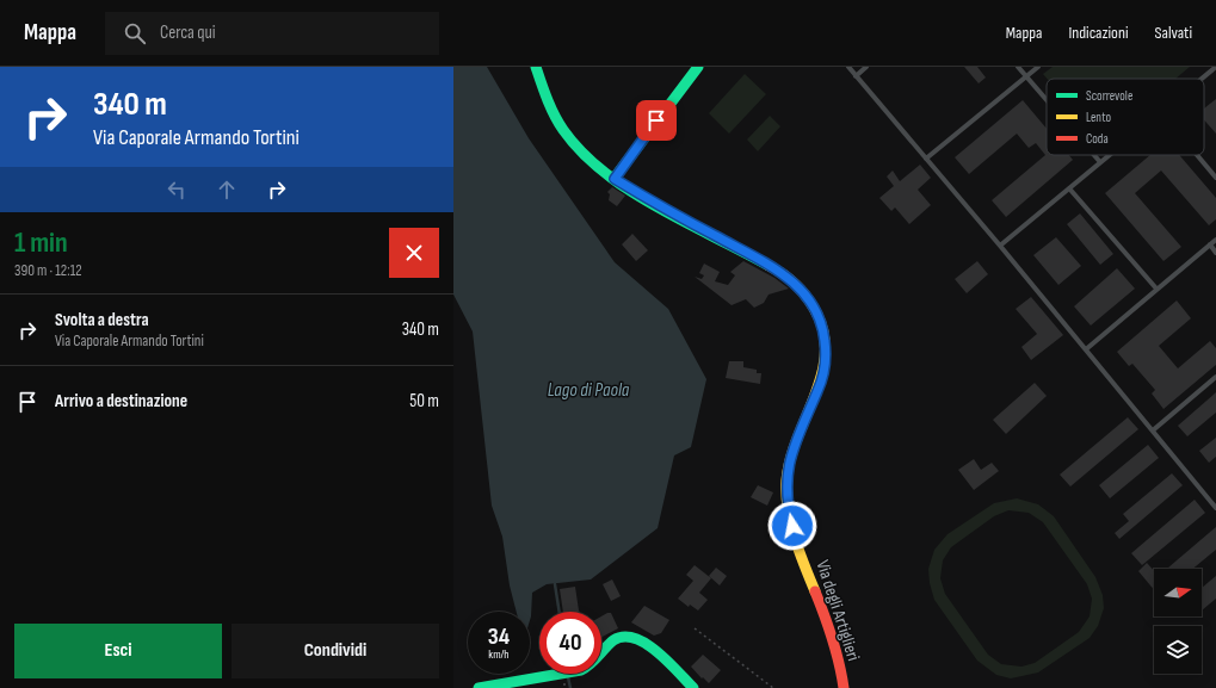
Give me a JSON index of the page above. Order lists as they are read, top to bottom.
{
  "streets": {
    "street": ["Via degli Artiglieri"]
  },
  "water": ["Lago di Paola"],
  "legend": ["Scorrevole", "Lento", "Coda"],
  "north": "right",
  "page": {
    "header": "Mappa",
    "search": "Cerca qui",
    "nav": ["Mappa", "Indicazioni", "Salvati"],
    "turn": ["340 m", "Via Caporale Armando Tortini"],
    "heading": ["1 min", "390 m · 12:12"],
    "list": [
      {
        "name": "Svolta a destra",
        "note": "Via Caporale Armando Tortini",
        "value": "340 m"
      },
      {
        "name": "Arrivo a destinazione",
        "value": "50 m"
      }
    ],
    "speed": "34 km/h",
    "limit": "40",
    "buttons": ["Esci", "Condividi"]
  }
}
